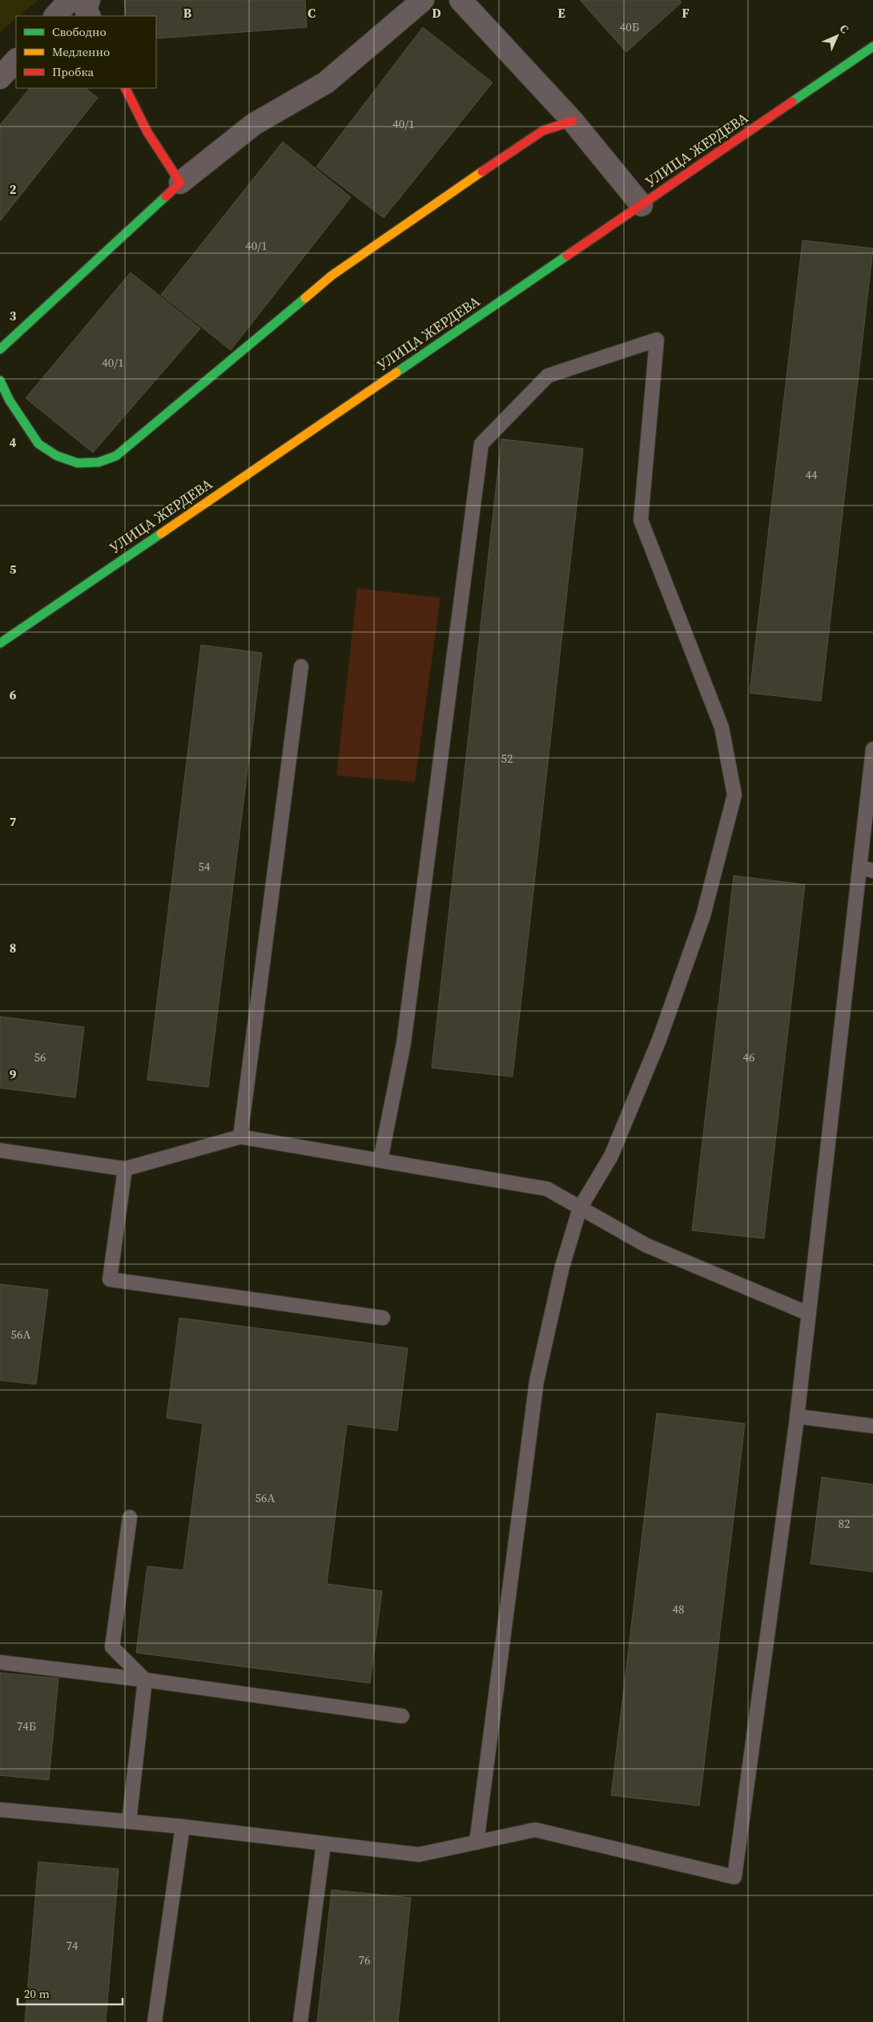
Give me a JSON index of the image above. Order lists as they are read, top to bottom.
{
  "streets": {
    "street": ["УЛИЦА ЖЕРДЕВА"]
  },
  "house_numbers": [
    "40Б",
    "40/1",
    "40/1",
    "40/1",
    "44",
    "52",
    "54",
    "56",
    "46",
    "56А",
    "56А",
    "82",
    "48",
    "74Б",
    "74",
    "76"
  ],
  "legend": ["Свободно", "Медленно", "Пробка"],
  "scale_bar": "20 m",
  "north": "top right",
  "grid": {
    "columns": [
      "B",
      "C",
      "D",
      "E",
      "F"
    ],
    "rows": [
      "2",
      "3",
      "4",
      "5",
      "6",
      "7",
      "8",
      "9"
    ]
  }
}
